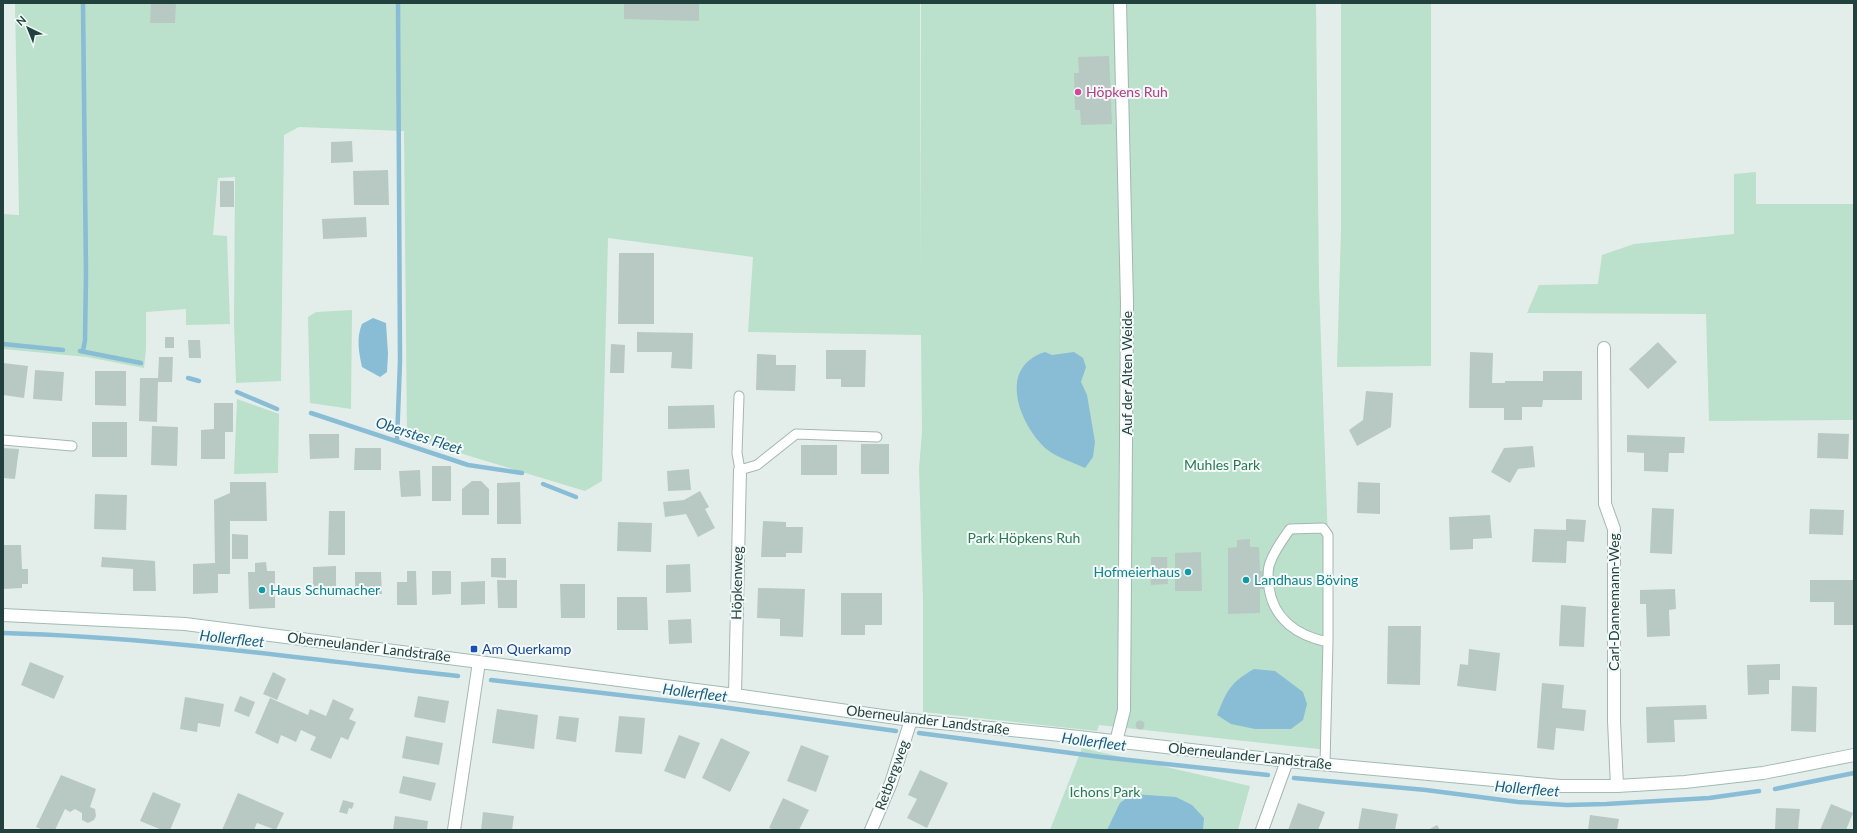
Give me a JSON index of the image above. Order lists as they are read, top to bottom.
{
  "streets": {
    "street": [
      "Auf der Alten Weide",
      "Höpkenweg",
      "Carl-Dannemann-Weg",
      "Oberneulander Landstraße",
      "Retbergweg"
    ]
  },
  "crossings": [
    ["Auf der Alten Weide", "Oberneulander Landstraße"],
    ["Höpkenweg", "Oberneulander Landstraße"],
    ["Carl-Dannemann-Weg", "Oberneulander Landstraße"],
    ["Oberneulander Landstraße", "Retbergweg"]
  ],
  "water": ["Oberstes Fleet", "Hollerfleet"],
  "parks": ["Muhles Park", "Park Höpkens Ruh", "Ichons Park"],
  "places": {
    "other": [
      "Höpkens Ruh",
      "Hofmeierhaus",
      "Landhaus Böving",
      "Haus Schumacher"
    ],
    "transit": ["Am Querkamp"]
  },
  "north": "top left"
}
